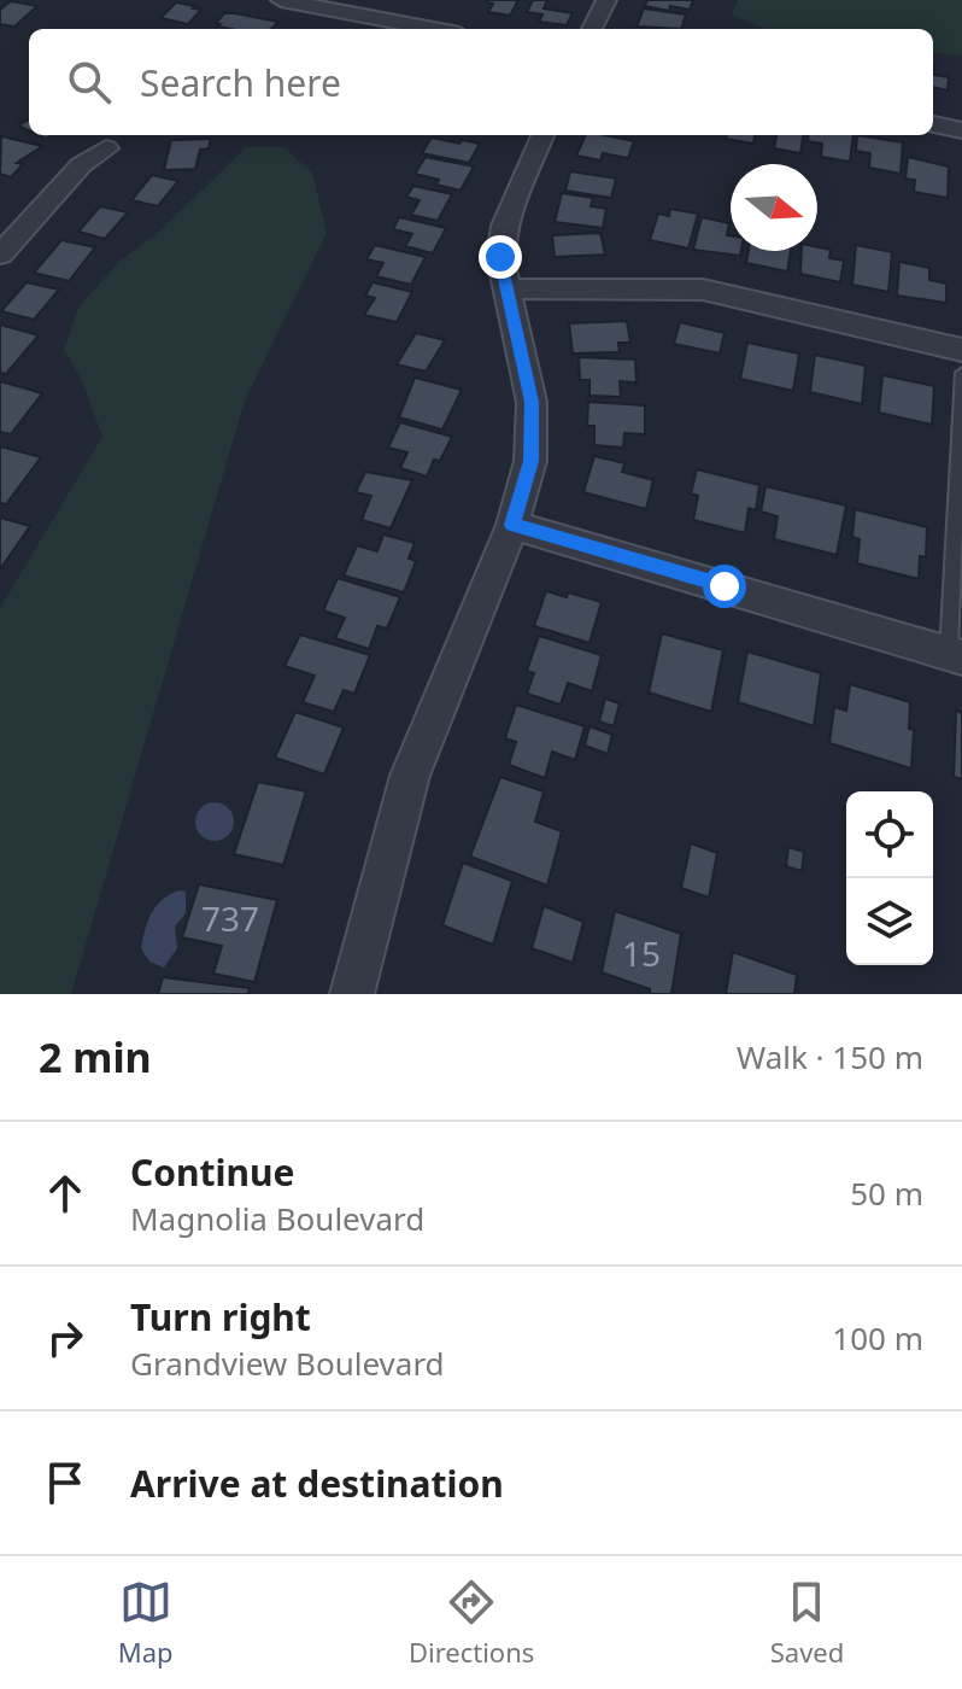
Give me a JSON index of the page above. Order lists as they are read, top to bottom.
{
  "house_numbers": ["737", "15"],
  "north": "right",
  "page": {
    "search": "Search here",
    "heading": ["2 min", "Walk · 150 m"],
    "list": [
      ["Continue", "Magnolia Boulevard", "50 m"],
      ["Turn right", "Grandview Boulevard", "100 m"],
      "Arrive at destination"
    ],
    "nav": ["Map", "Directions", "Saved"]
  }
}
